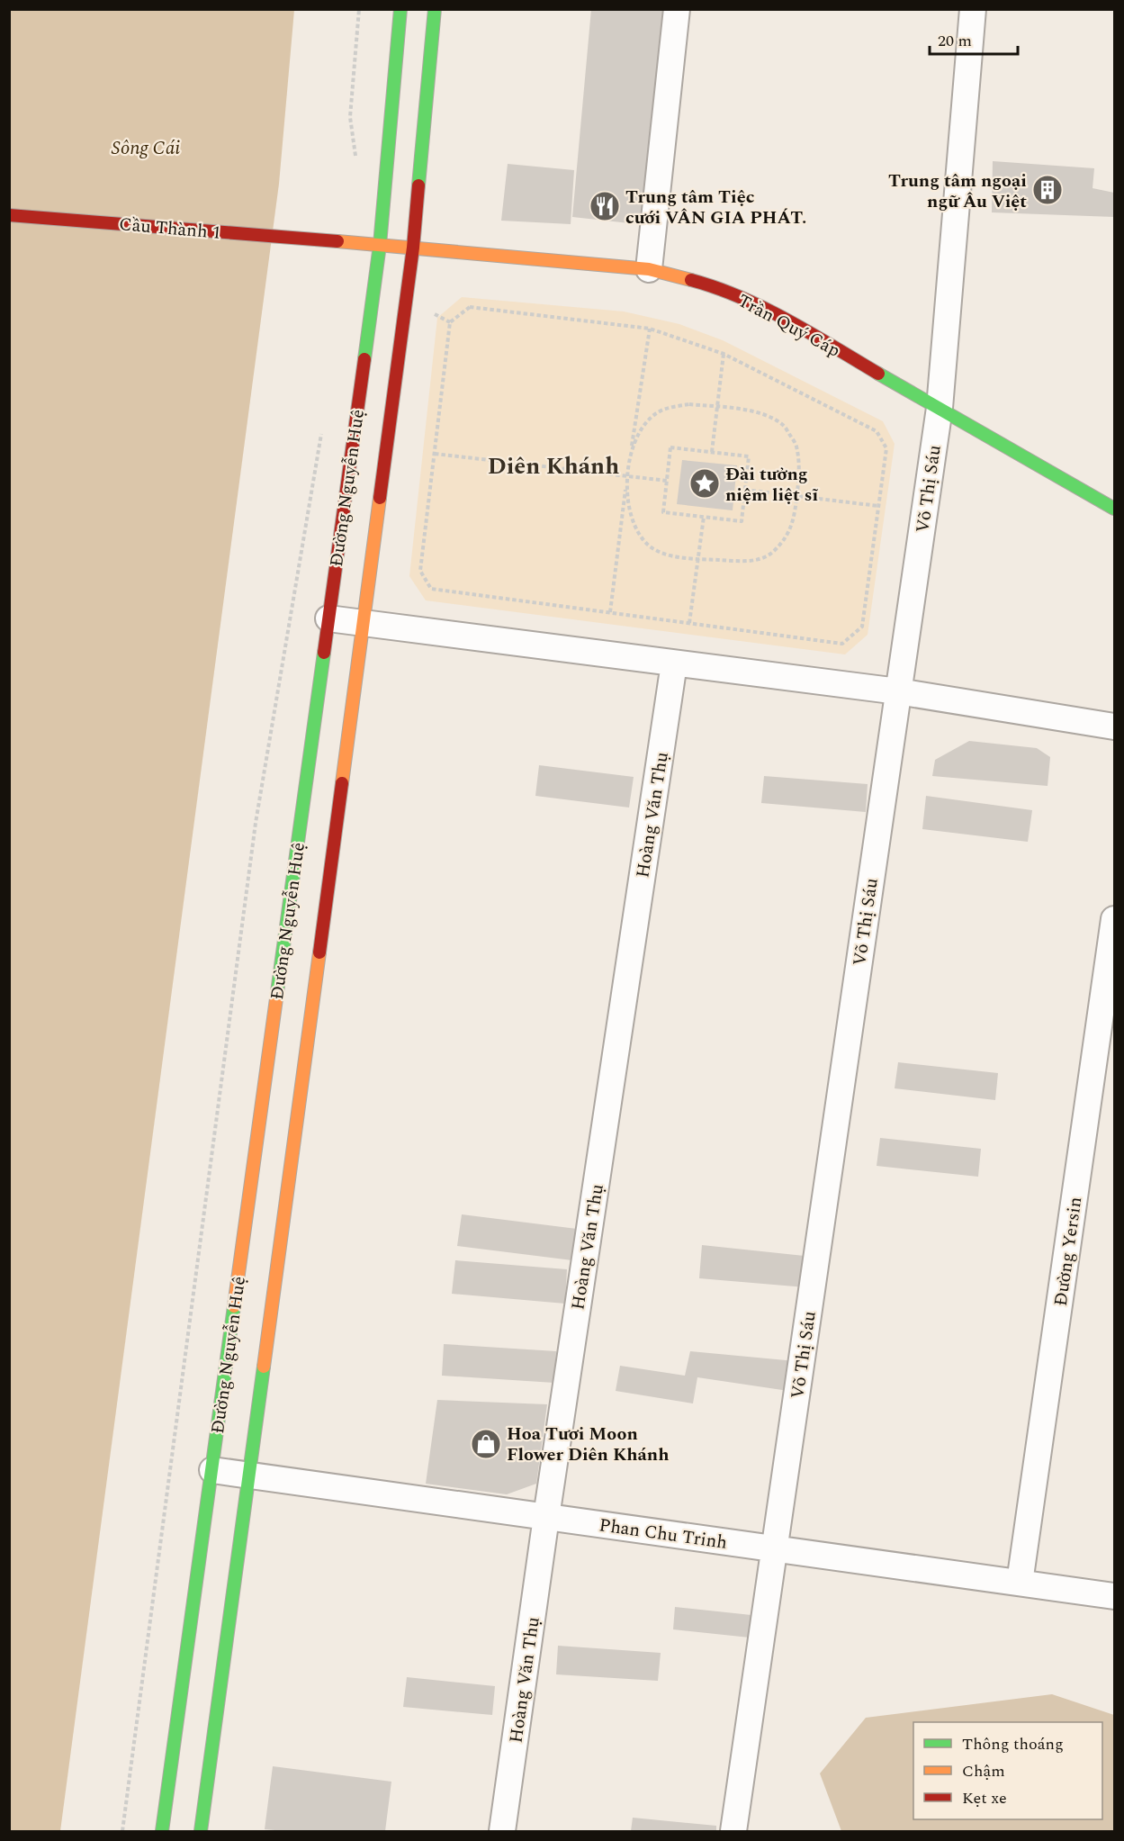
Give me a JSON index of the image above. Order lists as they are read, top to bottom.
{
  "streets": {
    "main road": ["Cầu Thành 1", "Trần Quý Cáp", "Đường Nguyễn Huệ"],
    "street": [
      "Võ Thị Sáu",
      "Hoàng Văn Thụ",
      "Đường Yersin",
      "Phan Chu Trinh"
    ]
  },
  "crossings": [
    ["Cầu Thành 1", "Trần Quý Cáp"],
    ["Trần Quý Cáp", "Đường Nguyễn Huệ"],
    ["Trần Quý Cáp", "Võ Thị Sáu"],
    ["Đường Nguyễn Huệ", "Phan Chu Trinh"],
    ["Võ Thị Sáu", "Phan Chu Trinh"],
    ["Hoàng Văn Thụ", "Phan Chu Trinh"],
    ["Đường Yersin", "Phan Chu Trinh"]
  ],
  "districts": ["Diên Khánh"],
  "water": ["Sông Cái"],
  "places": {
    "building": ["Trung tâm ngoại ngữ Âu Việt"],
    "restaurant": ["Trung tâm Tiệc cưới VÂN GIA PHÁT."],
    "place": ["Đài tưởng niệm liệt sĩ"],
    "shop": ["Hoa Tươi Moon Flower Diên Khánh"]
  },
  "legend": ["Thông thoáng", "Chậm", "Kẹt xe"],
  "scale_bar": "20 m"
}
